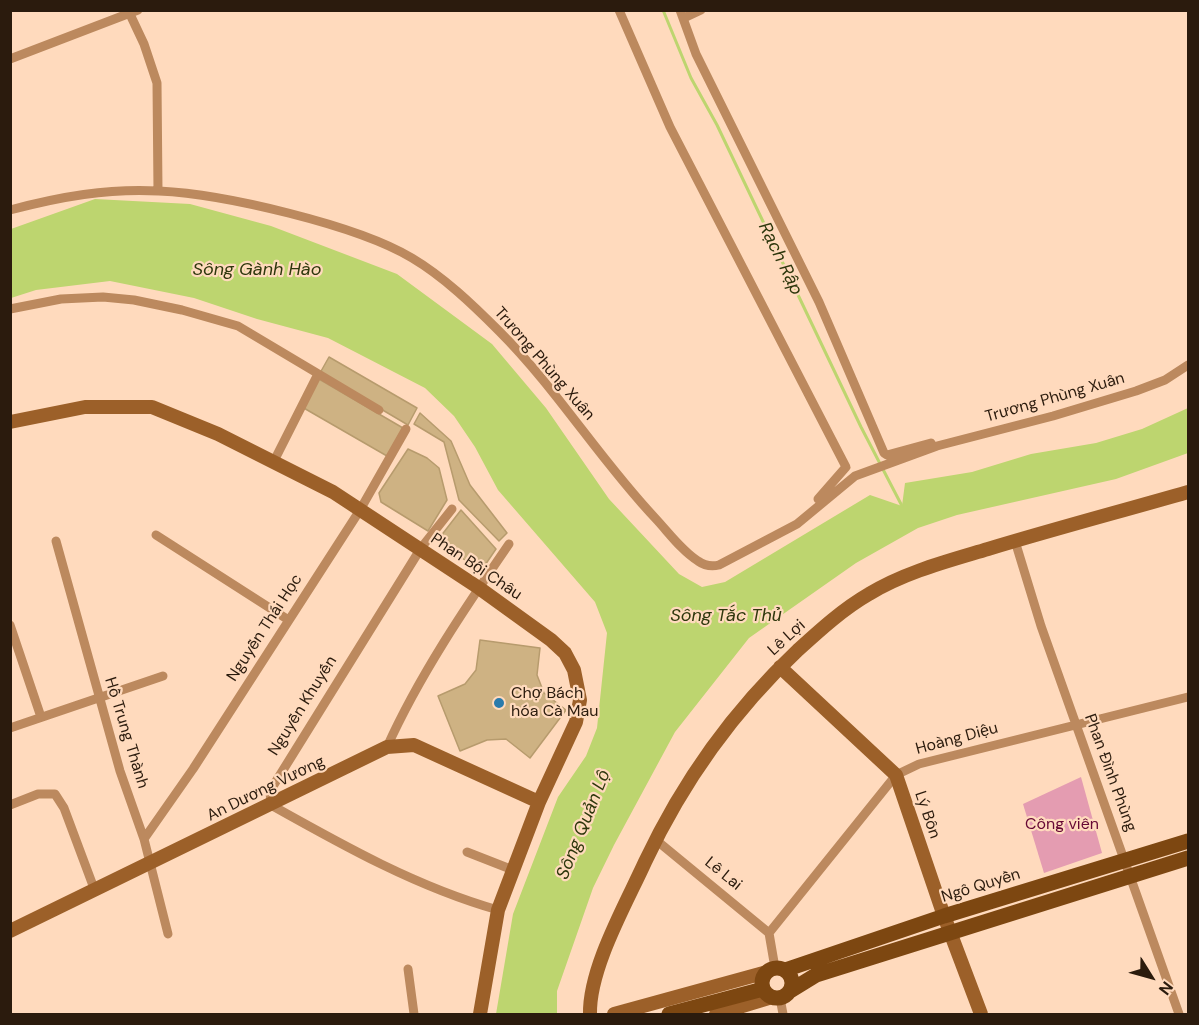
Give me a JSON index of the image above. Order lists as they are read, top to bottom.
{
  "streets": {
    "main road": ["Ngô Quyền"],
    "street": [
      "Trương Phùng Xuân",
      "Phan Bội Châu",
      "Nguyễn Thái Học",
      "Lê Lợi",
      "Nguyễn Khuyến",
      "Hồ Trung Thành",
      "Hoàng Diệu",
      "Phan Đình Phùng",
      "An Dương Vương",
      "Lý Bôn",
      "Lê Lai"
    ]
  },
  "crossings": [
    ["Phan Bội Châu", "Nguyễn Thái Học"],
    ["Phan Bội Châu", "Nguyễn Khuyến"],
    ["Phan Bội Châu", "An Dương Vương"],
    ["Nguyễn Thái Học", "Hồ Trung Thành"],
    ["Lê Lợi", "Phan Đình Phùng"],
    ["Lê Lợi", "Lý Bôn"],
    ["Lê Lợi", "Lê Lai"],
    ["Nguyễn Khuyến", "An Dương Vương"],
    ["Hồ Trung Thành", "An Dương Vương"],
    ["Hoàng Diệu", "Phan Đình Phùng"],
    ["Hoàng Diệu", "Lý Bôn"],
    ["Hoàng Diệu", "Lê Lai"],
    ["Phan Đình Phùng", "Ngô Quyền"],
    ["Lý Bôn", "Ngô Quyền"]
  ],
  "water": [
    "Rạch Rập",
    "Sông Gành Hào",
    "Sông Tắc Thủ",
    "Sông Quản Lộ"
  ],
  "parks": ["Công viên"],
  "places": ["Chợ Bách hóa Cà Mau"],
  "north": "bottom right"
}
